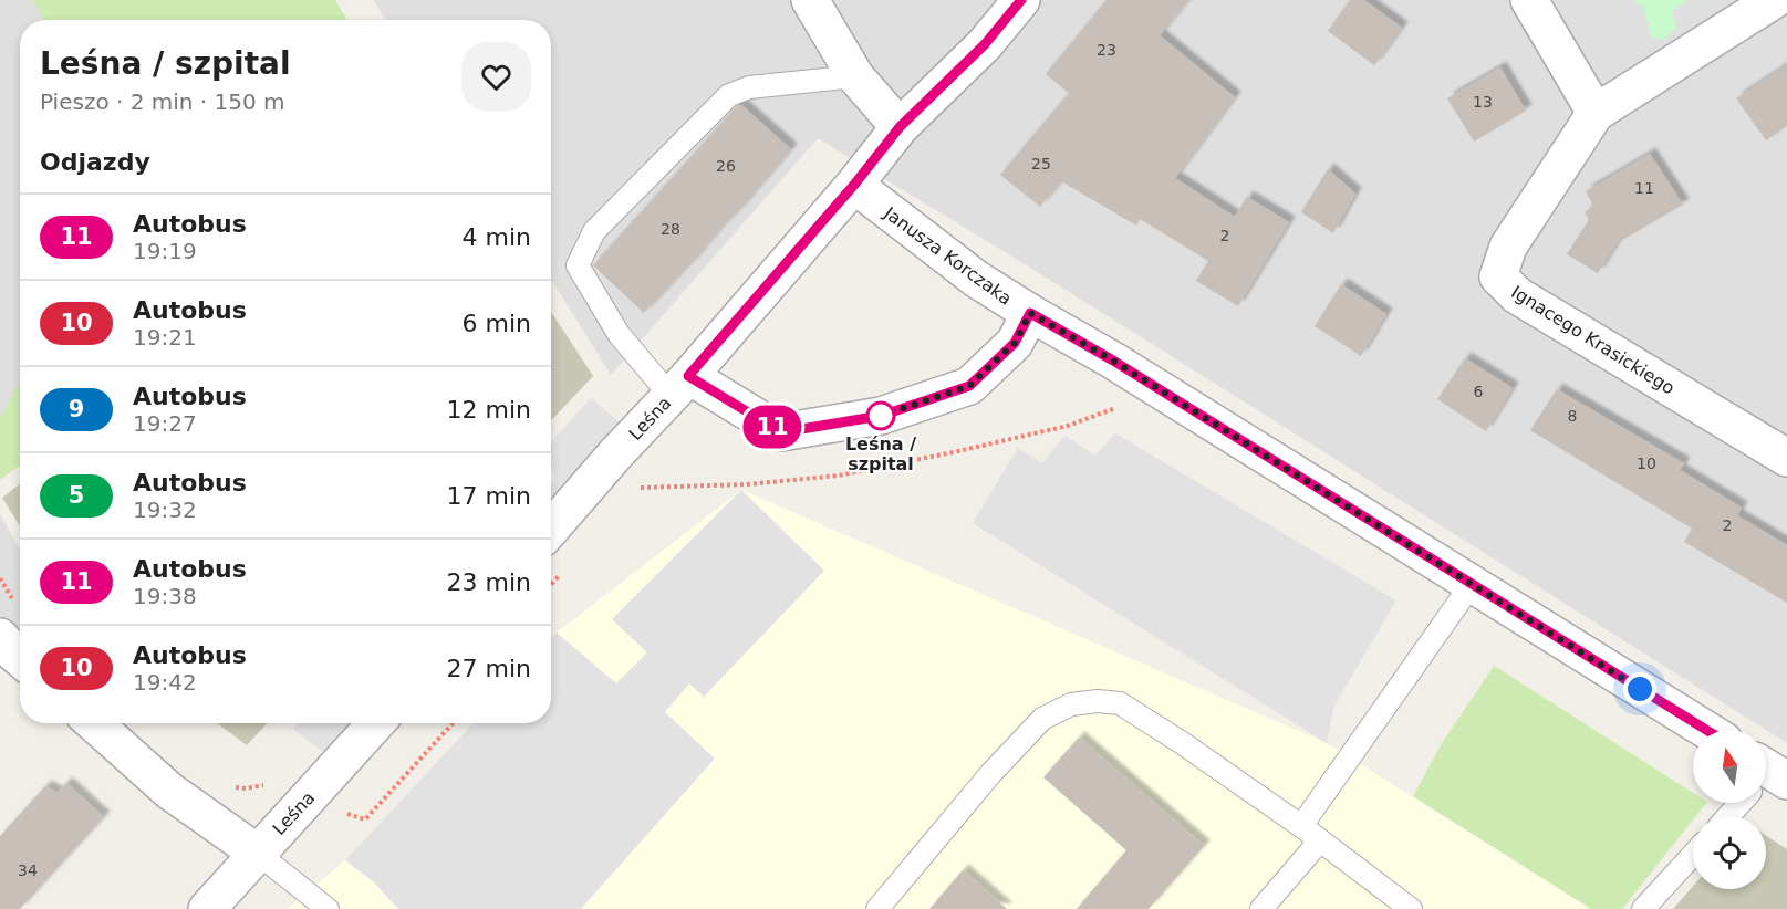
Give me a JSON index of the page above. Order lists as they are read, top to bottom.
{
  "streets": {
    "street": ["Janusza Korczaka", "Ignacego Krasickiego", "Leśna"]
  },
  "crossings": [
    ["Janusza Korczaka", "Leśna"]
  ],
  "places": ["Leśna / szpital"],
  "lines": ["bus line 11"],
  "house_numbers": [
    "23",
    "13",
    "25",
    "26",
    "11",
    "28",
    "2",
    "6",
    "8",
    "10",
    "2",
    "34"
  ],
  "north": "top",
  "page": {
    "on_map": "11",
    "heading": [
      ["Leśna / szpital", "Pieszo · 2 min · 150 m"],
      "Odjazdy"
    ],
    "list": [
      {
        "mark": "11",
        "name": "Autobus",
        "note": "19:19",
        "value": "4 min"
      },
      {
        "mark": "10",
        "name": "Autobus",
        "note": "19:21",
        "value": "6 min"
      },
      {
        "mark": "9",
        "name": "Autobus",
        "note": "19:27",
        "value": "12 min"
      },
      {
        "mark": "5",
        "name": "Autobus",
        "note": "19:32",
        "value": "17 min"
      },
      {
        "mark": "11",
        "name": "Autobus",
        "note": "19:38",
        "value": "23 min"
      },
      {
        "mark": "10",
        "name": "Autobus",
        "note": "19:42",
        "value": "27 min"
      }
    ]
  }
}
